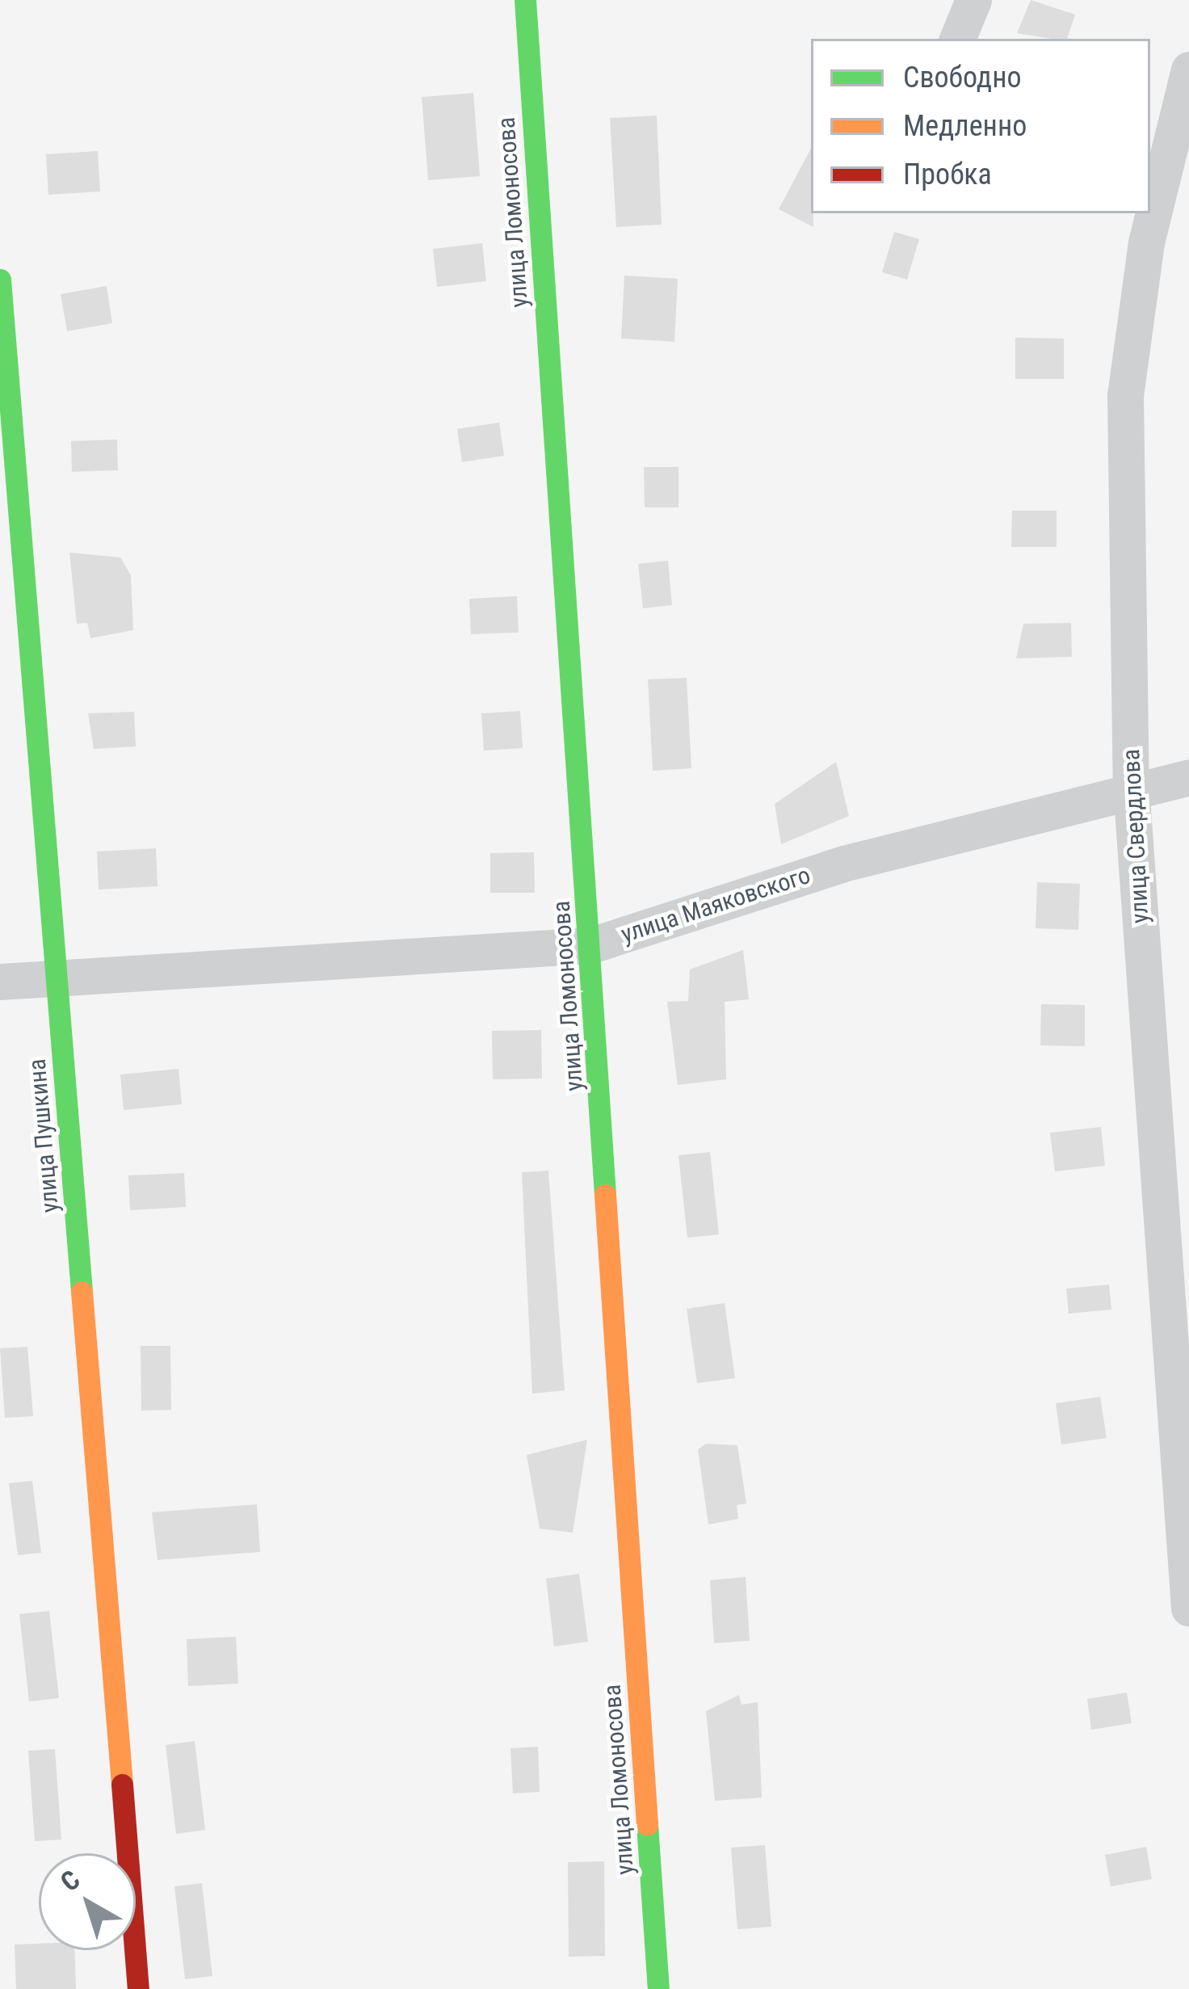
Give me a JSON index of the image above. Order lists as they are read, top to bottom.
{
  "streets": {
    "street": [
      "улица Ломоносова",
      "улица Свердлова",
      "улица Маяковского",
      "улица Пушкина"
    ]
  },
  "crossings": [
    ["улица Ломоносова", "улица Маяковского"],
    ["улица Свердлова", "улица Маяковского"],
    ["улица Маяковского", "улица Пушкина"]
  ],
  "legend": ["Свободно", "Медленно", "Пробка"],
  "north": "top left"
}
